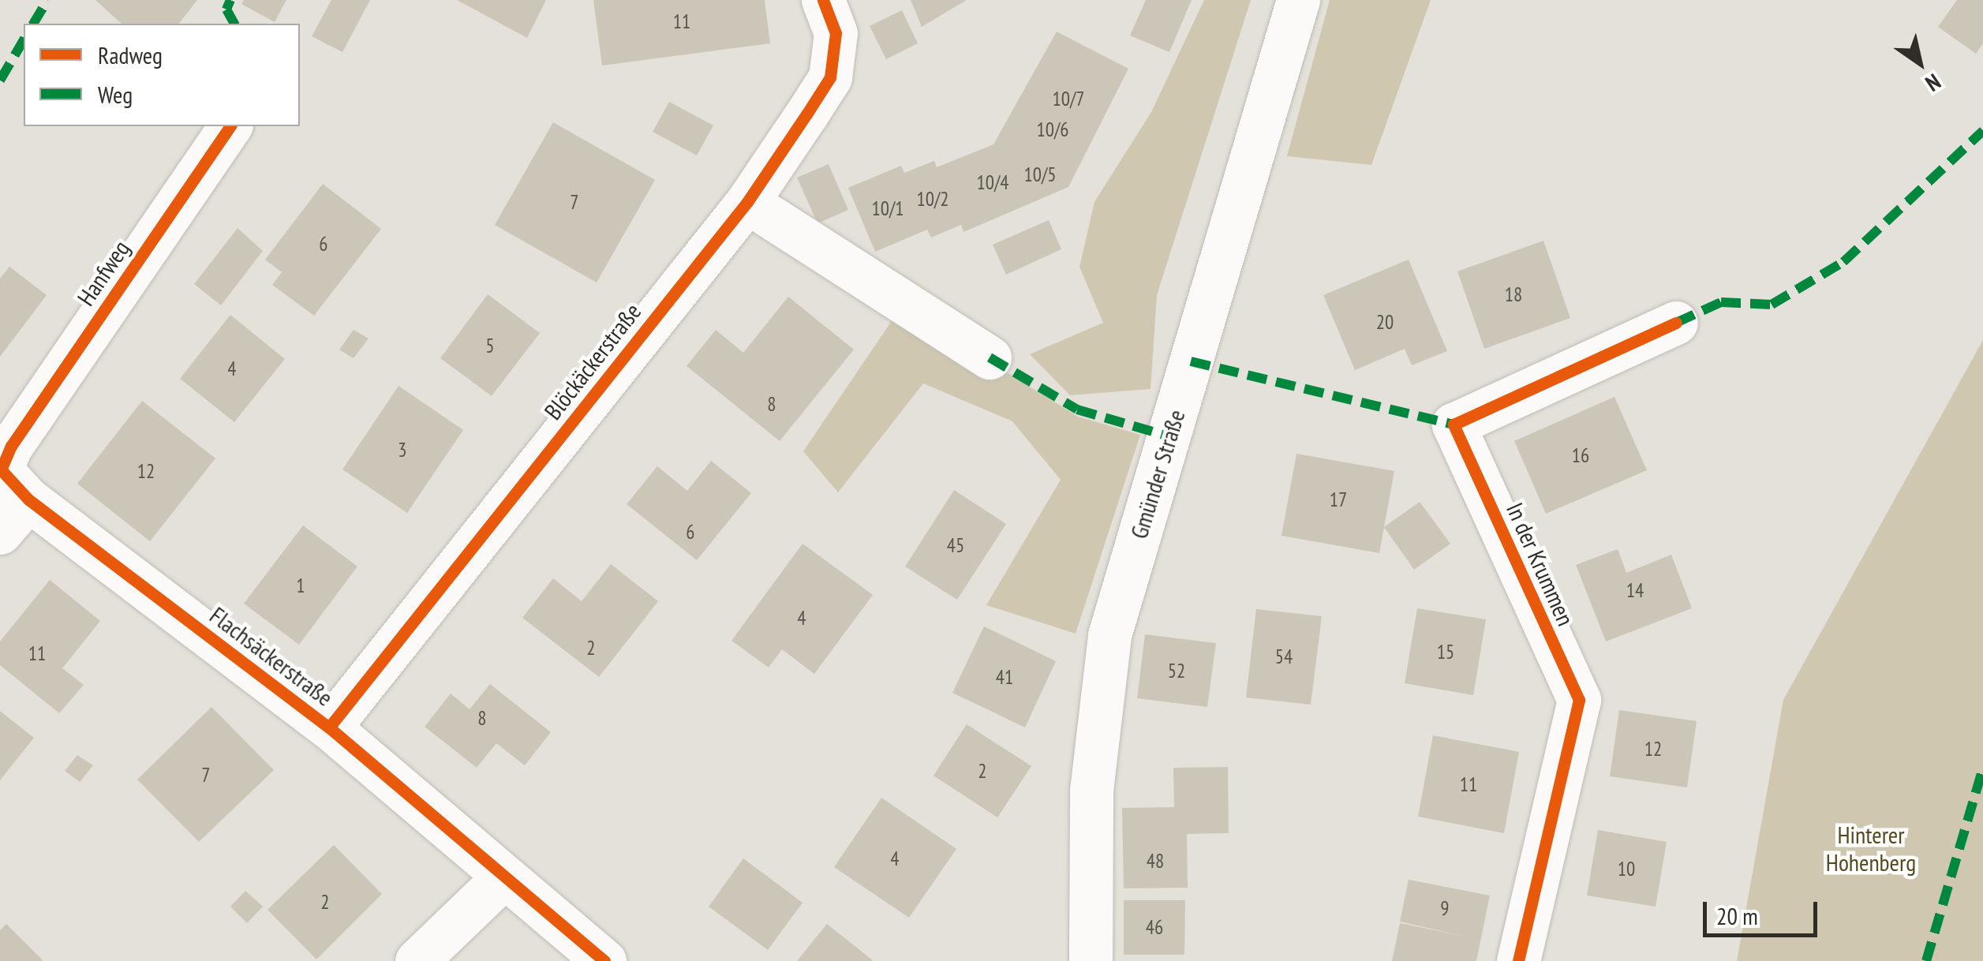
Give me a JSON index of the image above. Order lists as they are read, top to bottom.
{
  "streets": {
    "street": [
      "Hanfweg",
      "Blöckäckerstraße",
      "Gmünder Straße",
      "In der Krummen",
      "Flachsäckerstraße"
    ]
  },
  "crossings": [
    ["Hanfweg", "Flachsäckerstraße"],
    ["Blöckäckerstraße", "Flachsäckerstraße"]
  ],
  "parks": ["Hinterer Hohenberg"],
  "house_numbers": [
    "11",
    "10/7",
    "10/6",
    "10/5",
    "10/4",
    "10/2",
    "7",
    "10/1",
    "6",
    "18",
    "20",
    "5",
    "4",
    "8",
    "3",
    "16",
    "12",
    "17",
    "6",
    "45",
    "1",
    "14",
    "4",
    "2",
    "15",
    "11",
    "54",
    "52",
    "41",
    "8",
    "12",
    "2",
    "7",
    "11",
    "4",
    "48",
    "10",
    "2",
    "9",
    "46"
  ],
  "legend": ["Radweg", "Weg"],
  "scale_bar": "20 m",
  "north": "bottom right"
}
